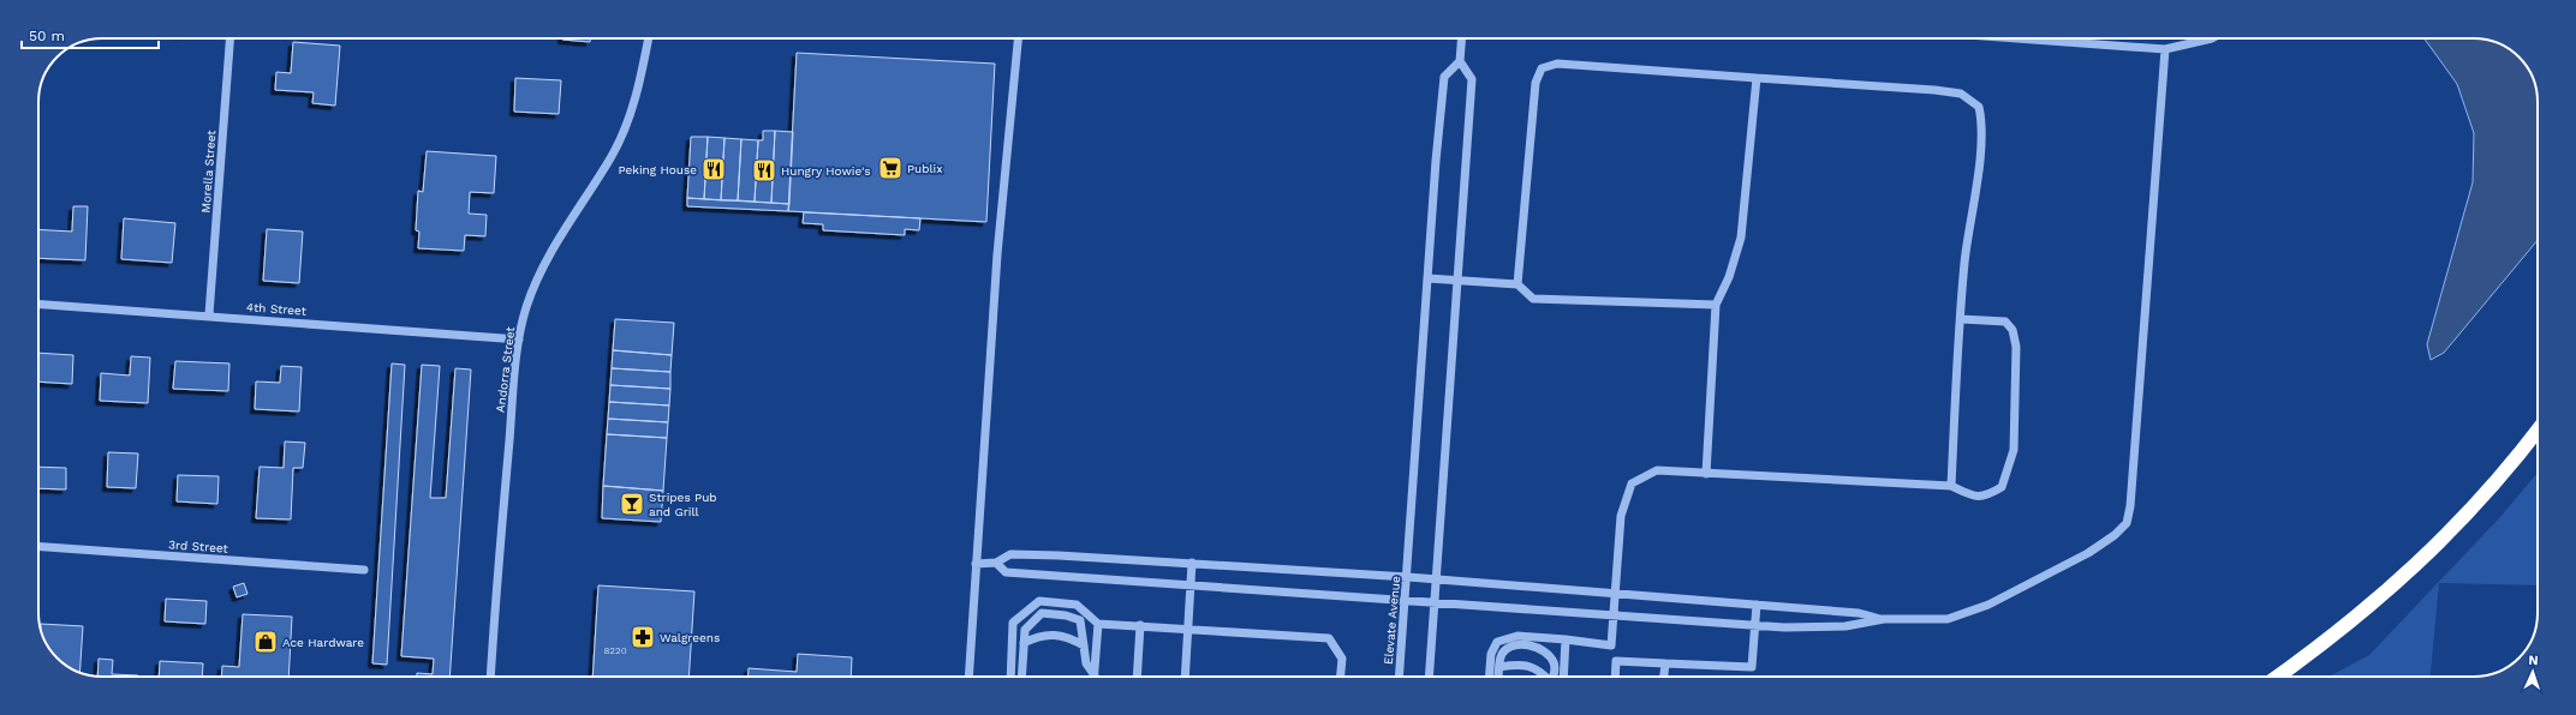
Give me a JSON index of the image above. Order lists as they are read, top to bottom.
{
  "streets": {
    "street": [
      "Morella Street",
      "4th Street",
      "Andorra Street",
      "3rd Street",
      "Elevate Avenue"
    ]
  },
  "crossings": [
    ["Morella Street", "4th Street"],
    ["4th Street", "Andorra Street"]
  ],
  "places": {
    "supermarket": ["Publix"],
    "restaurant": ["Peking House", "Hungry Howie's"],
    "bar": ["Stripes Pub and Grill"],
    "pharmacy": ["Walgreens"],
    "shop": ["Ace Hardware"]
  },
  "house_numbers": ["8220"],
  "scale_bar": "50 m",
  "north": "top"
}
